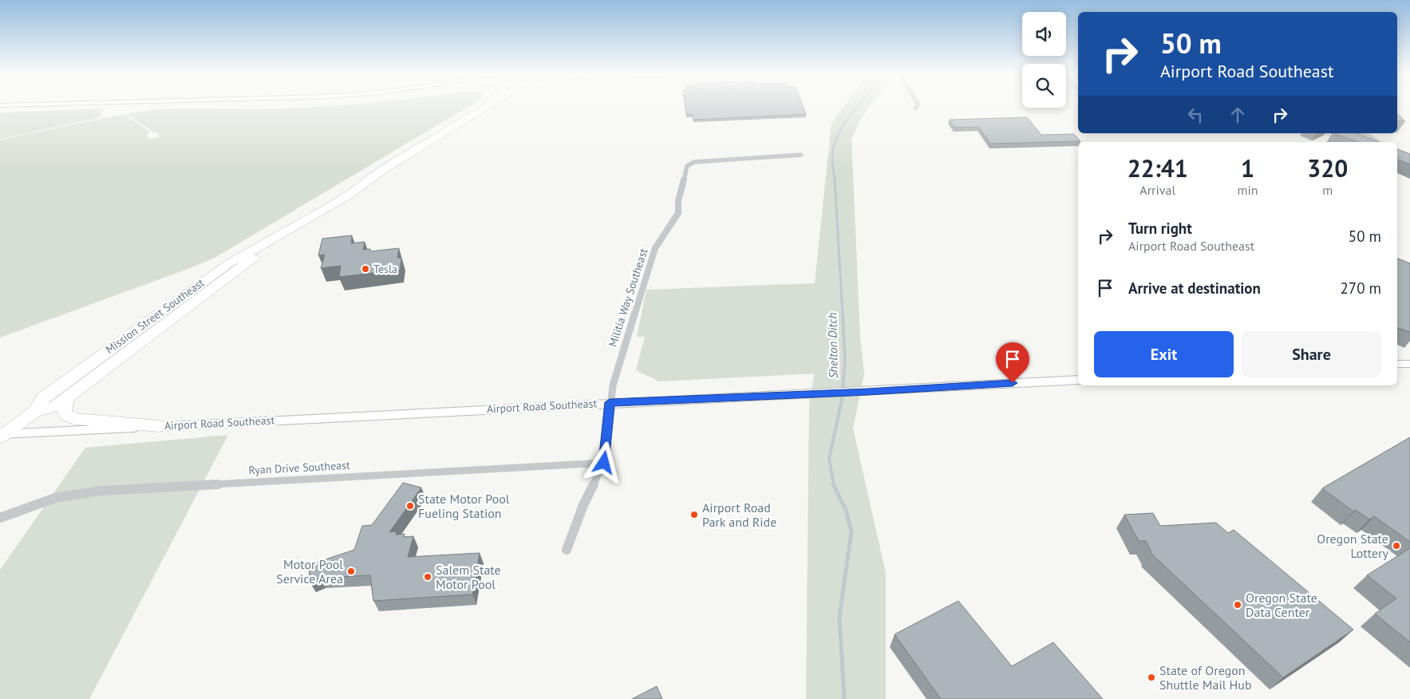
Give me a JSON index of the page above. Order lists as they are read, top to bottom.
{
  "streets": {
    "highway": ["Mission Street Southeast"],
    "main road": ["Airport Road Southeast"],
    "street": ["Militia Way Southeast", "Ryan Drive Southeast"]
  },
  "crossings": [
    ["Militia Way Southeast", "Airport Road Southeast"],
    ["Militia Way Southeast", "Ryan Drive Southeast"],
    ["Mission Street Southeast", "Airport Road Southeast"]
  ],
  "water": ["Shelton Ditch"],
  "places": [
    "Tesla",
    "State Motor Pool Fueling Station",
    "Airport Road Park and Ride",
    "Oregon State Lottery",
    "Motor Pool Service Area",
    "Salem State Motor Pool",
    "Oregon State Data Center",
    "State of Oregon Shuttle Mail Hub"
  ],
  "page": {
    "turn": ["50 m", "Airport Road Southeast"],
    "eta": [
      "22:41",
      "Arrival",
      "1",
      "min",
      "320",
      "m"
    ],
    "list": [
      {
        "name": "Turn right",
        "note": "Airport Road Southeast",
        "value": "50 m"
      },
      {
        "name": "Arrive at destination",
        "value": "270 m"
      }
    ],
    "buttons": ["Exit", "Share"]
  }
}
